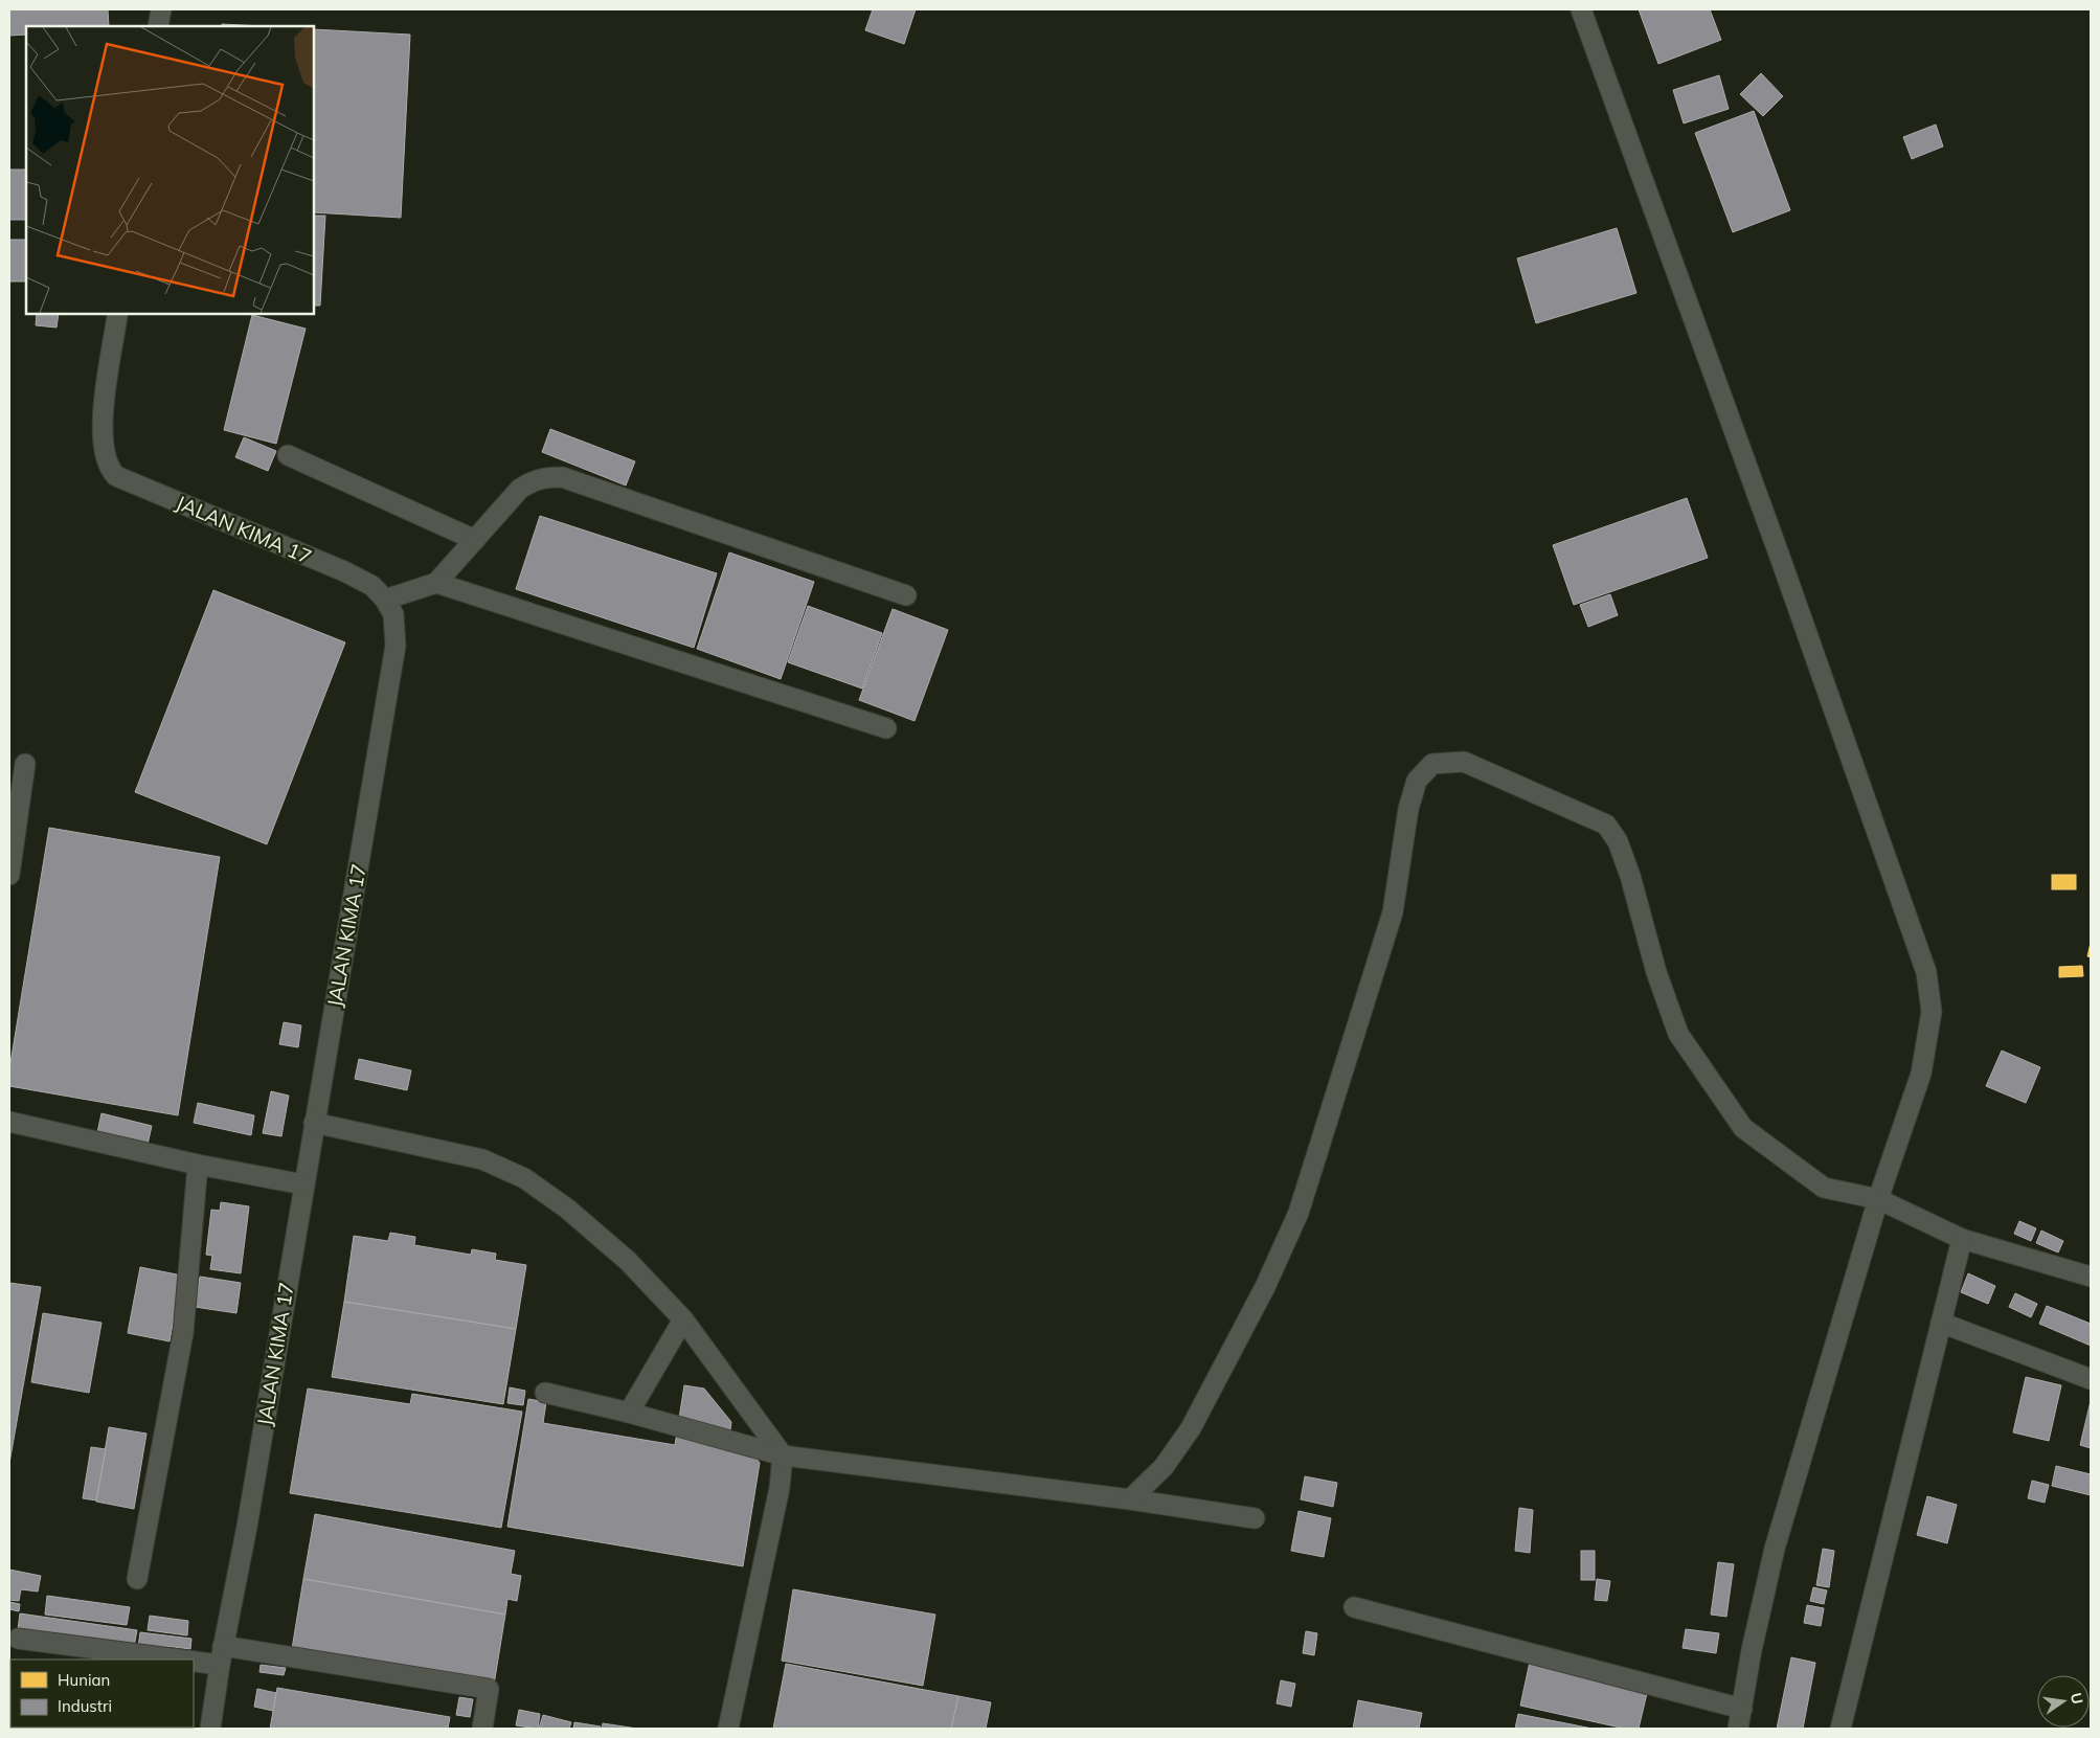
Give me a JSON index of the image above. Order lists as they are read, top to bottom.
{
  "streets": {
    "street": ["JALAN KIMA 17"]
  },
  "legend": ["Hunian", "Industri"],
  "north": "right"
}
